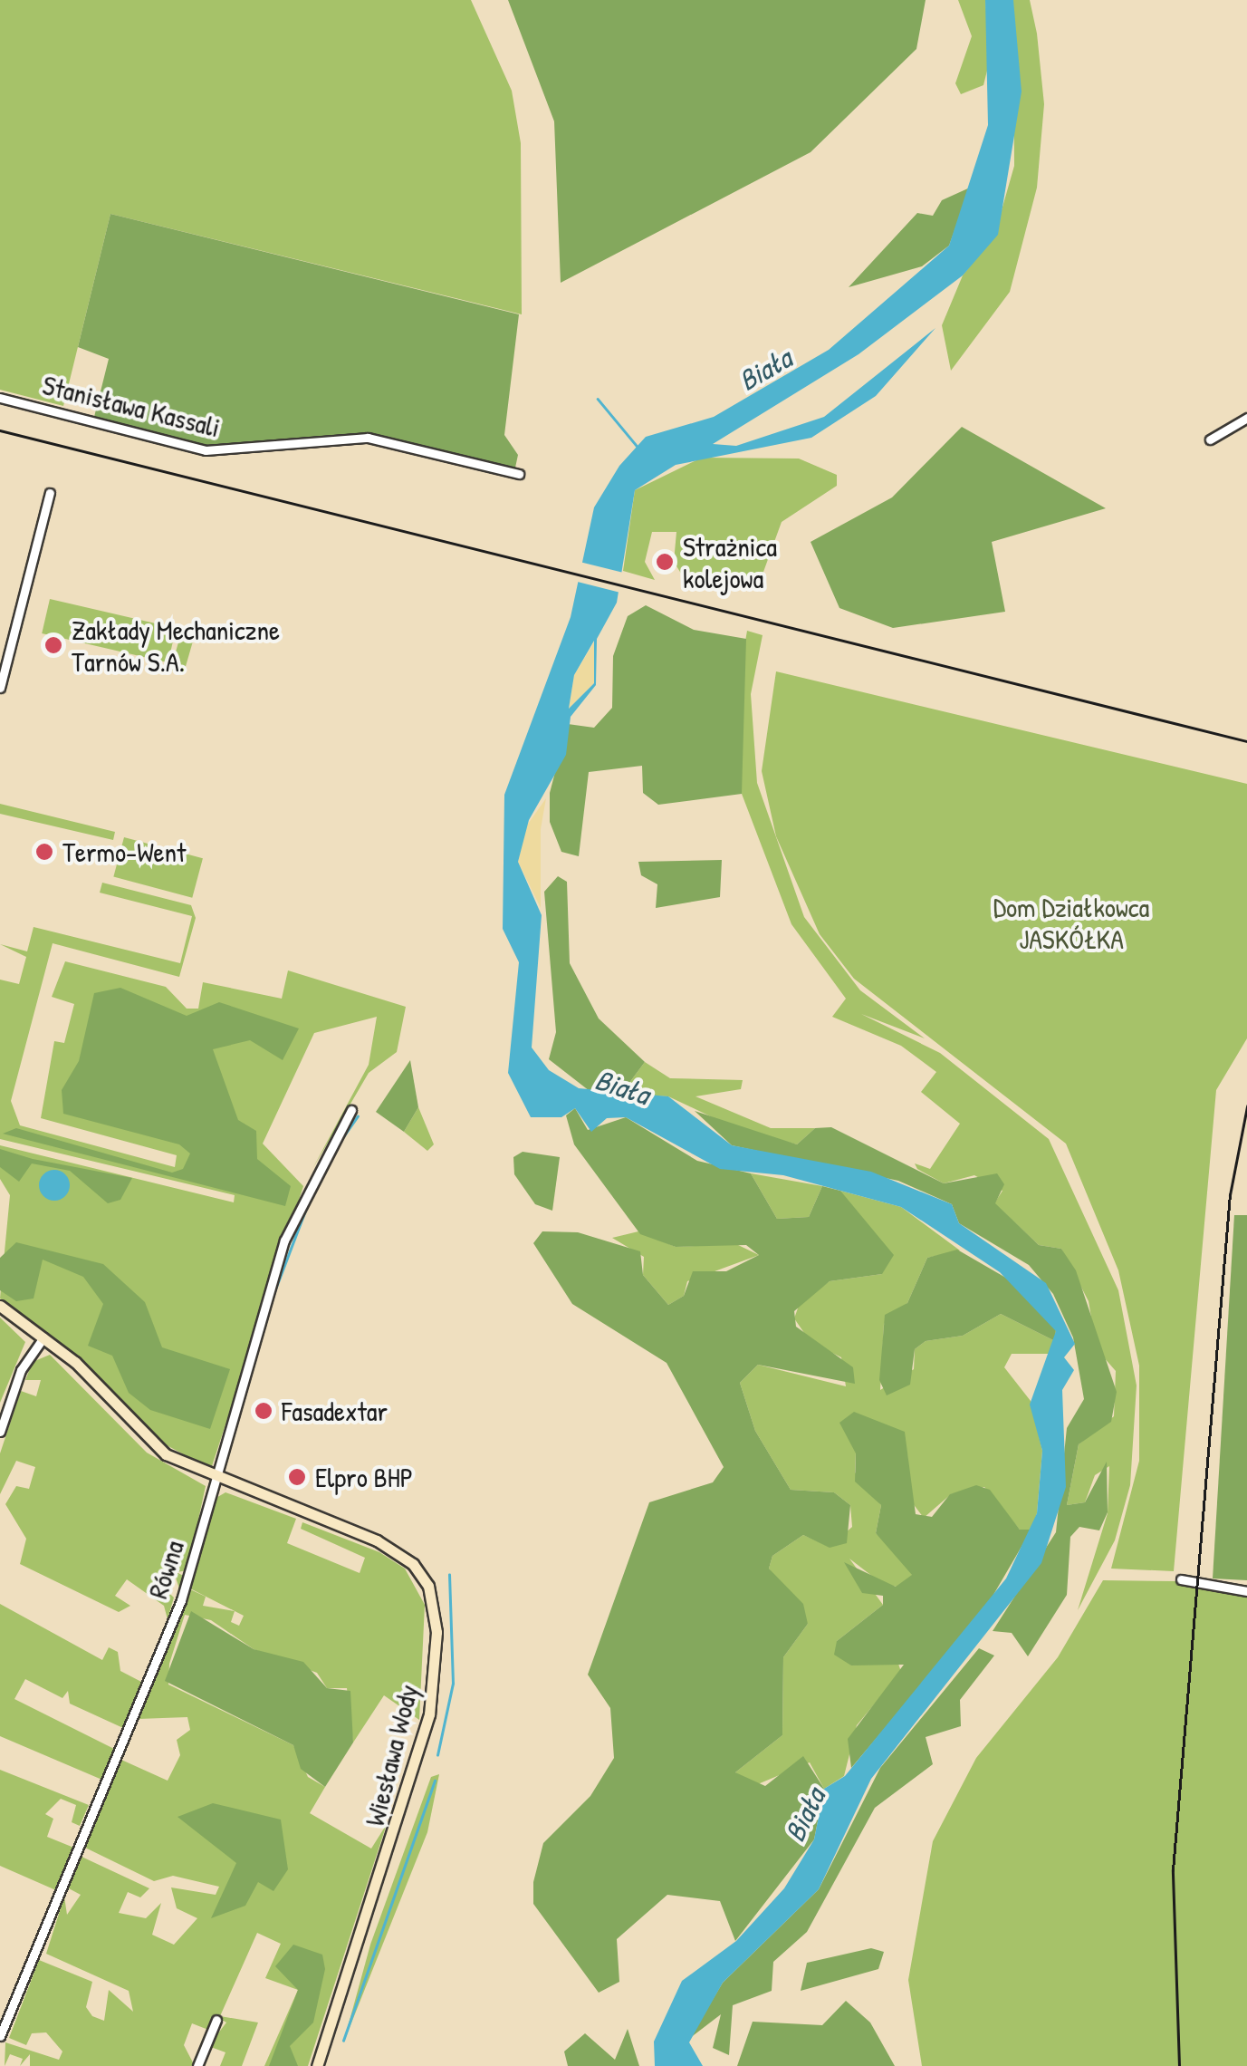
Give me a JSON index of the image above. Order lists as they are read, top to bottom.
{
  "streets": {
    "street": ["Stanisława Kassali", "Równa", "Wiesława Wody"]
  },
  "crossings": [
    ["Równa", "Wiesława Wody"]
  ],
  "water": ["Biała"],
  "parks": ["Dom Działkowca JASKÓŁKA"],
  "places": [
    "Strażnica kolejowa",
    "Zakłady Mechaniczne Tarnów S.A.",
    "Termo-Went",
    "Fasadextar",
    "Elpro BHP"
  ]
}
